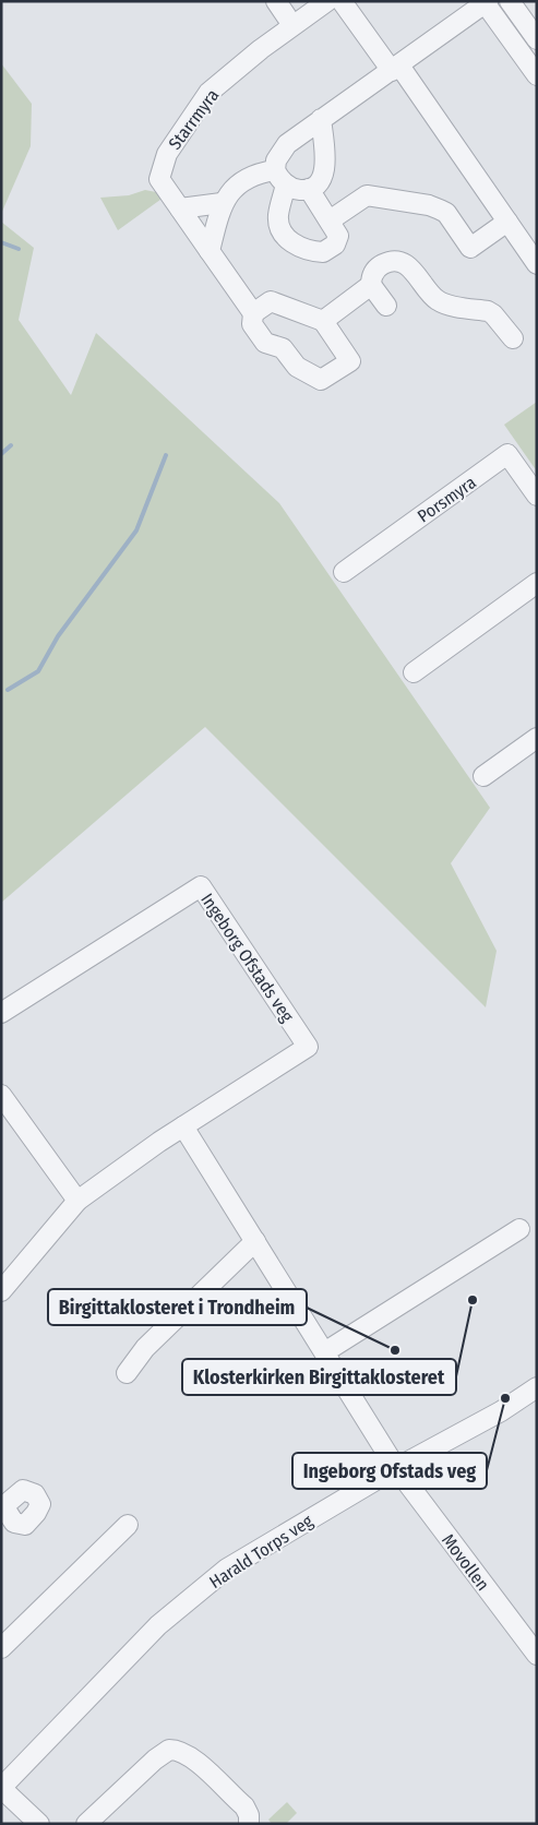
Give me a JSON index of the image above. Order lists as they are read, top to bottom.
{
  "streets": {
    "street": [
      "Starrmyra",
      "Porsmyra",
      "Ingeborg Ofstads veg",
      "Harald Torps veg",
      "Movollen"
    ]
  },
  "crossings": [
    ["Harald Torps veg", "Movollen"]
  ],
  "places": ["Klosterkirken Birgittaklosteret", "Birgittaklosteret i Trondheim", "Ingeborg Ofstads veg"]
}
